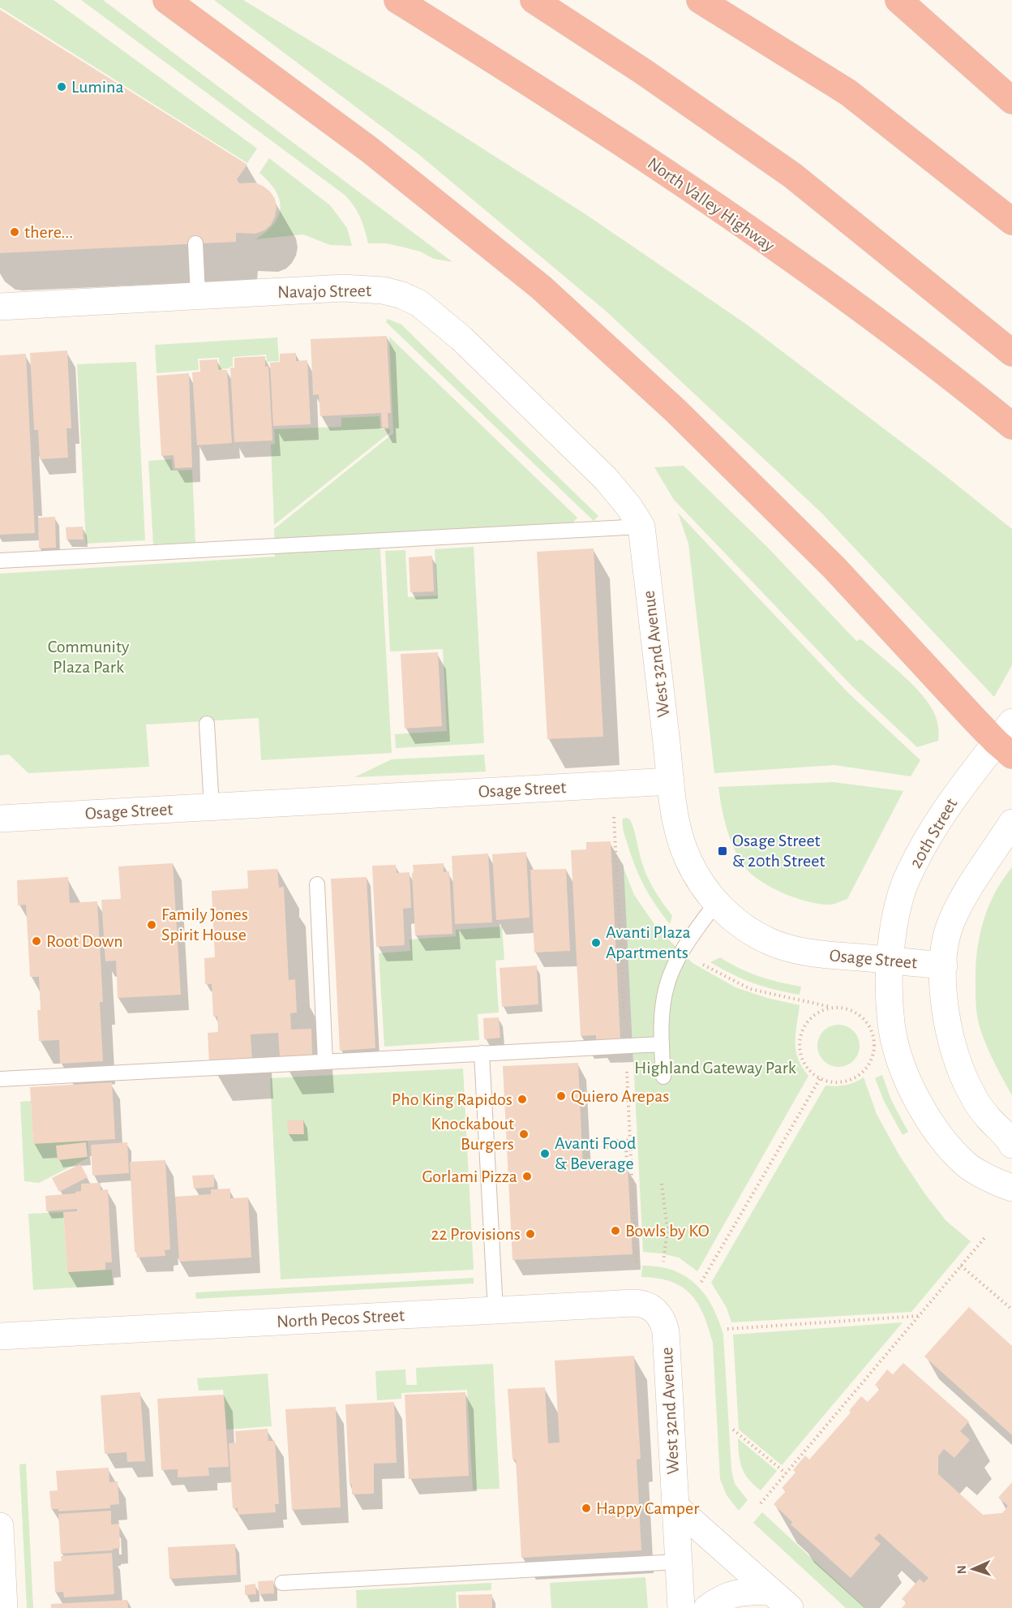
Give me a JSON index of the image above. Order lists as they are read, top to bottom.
{
  "streets": {
    "highway": ["North Valley Highway"],
    "street": [
      "Navajo Street",
      "West 32nd Avenue",
      "Osage Street",
      "20th Street",
      "North Pecos Street"
    ]
  },
  "crossings": [
    ["Navajo Street", "West 32nd Avenue"],
    ["West 32nd Avenue", "Osage Street"],
    ["West 32nd Avenue", "North Pecos Street"],
    ["Osage Street", "20th Street"]
  ],
  "parks": ["Community Plaza Park", "Highland Gateway Park"],
  "places": {
    "other": [
      "Lumina",
      "there...",
      "Family Jones Spirit House",
      "Root Down",
      "Avanti Plaza Apartments",
      "Quiero Arepas",
      "Pho King Rapidos",
      "Knockabout Burgers",
      "Avanti Food & Beverage",
      "Gorlami Pizza",
      "Bowls by KO",
      "22 Provisions",
      "Happy Camper"
    ],
    "transit": ["Osage Street & 20th Street"]
  },
  "north": "left"
}
